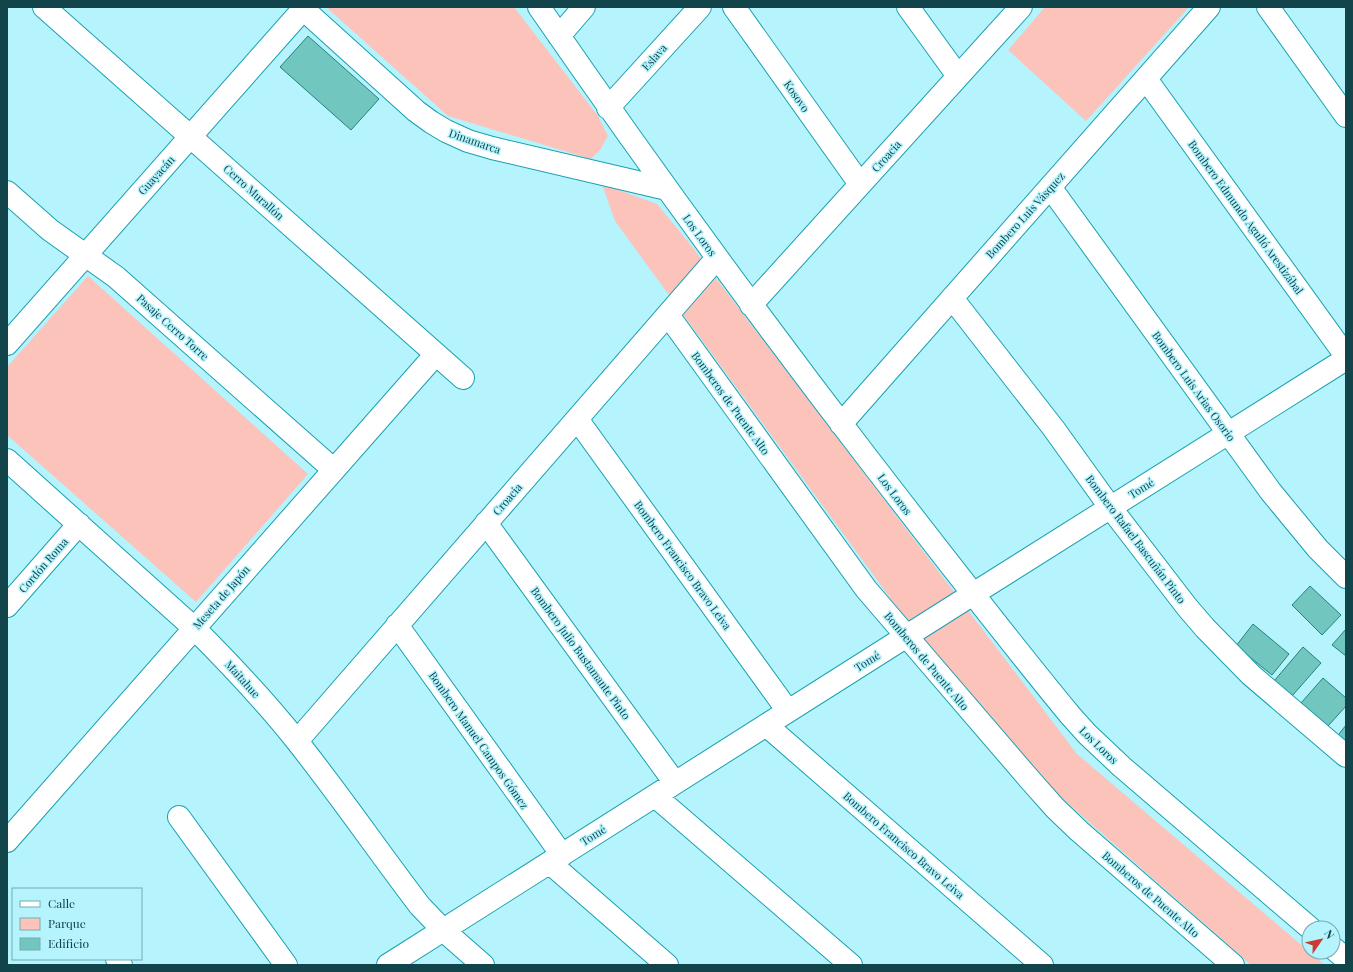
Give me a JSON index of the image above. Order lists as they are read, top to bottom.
{
  "streets": {
    "street": [
      "Eslava",
      "Kosovo",
      "Dinamarca",
      "Croacia",
      "Guayacán",
      "Cerro Murallón",
      "Bombero Luis Vásquez",
      "Bombero Edmundo Agulló Arestizábal",
      "Los Loros",
      "Pasaje Cerro Torre",
      "Bombero Luis Arias Osorio",
      "Bomberos de Puente Alto",
      "Tomé",
      "Bombero Rafael Bascuñán Pinto",
      "Cordón Roma",
      "Bombero Francisco Bravo Leiva",
      "Meseta de Japón",
      "Bombero Julio Bustamante Pinto",
      "Maitahue",
      "Bombero Manuel Campos Gómez"
    ]
  },
  "crossings": [
    ["Eslava", "Los Loros"],
    ["Kosovo", "Croacia"],
    ["Dinamarca", "Guayacán"],
    ["Dinamarca", "Los Loros"],
    ["Croacia", "Los Loros"],
    ["Croacia", "Bomberos de Puente Alto"],
    ["Croacia", "Bombero Francisco Bravo Leiva"],
    ["Croacia", "Bombero Julio Bustamante Pinto"],
    ["Croacia", "Maitahue"],
    ["Croacia", "Bombero Manuel Campos Gómez"],
    ["Guayacán", "Cerro Murallón"],
    ["Guayacán", "Pasaje Cerro Torre"],
    ["Cerro Murallón", "Meseta de Japón"],
    ["Bombero Luis Vásquez", "Bombero Edmundo Agulló Arestizábal"],
    ["Bombero Luis Vásquez", "Los Loros"],
    ["Bombero Luis Vásquez", "Bombero Luis Arias Osorio"],
    ["Bombero Luis Vásquez", "Bombero Rafael Bascuñán Pinto"],
    ["Los Loros", "Tomé"],
    ["Pasaje Cerro Torre", "Meseta de Japón"],
    ["Bombero Luis Arias Osorio", "Tomé"],
    ["Bomberos de Puente Alto", "Tomé"],
    ["Tomé", "Bombero Rafael Bascuñán Pinto"],
    ["Tomé", "Bombero Francisco Bravo Leiva"],
    ["Tomé", "Bombero Julio Bustamante Pinto"],
    ["Tomé", "Maitahue"],
    ["Tomé", "Bombero Manuel Campos Gómez"],
    ["Cordón Roma", "Maitahue"],
    ["Meseta de Japón", "Maitahue"]
  ],
  "legend": ["Calle", "Parque", "Edificio"],
  "north": "top right"
}
